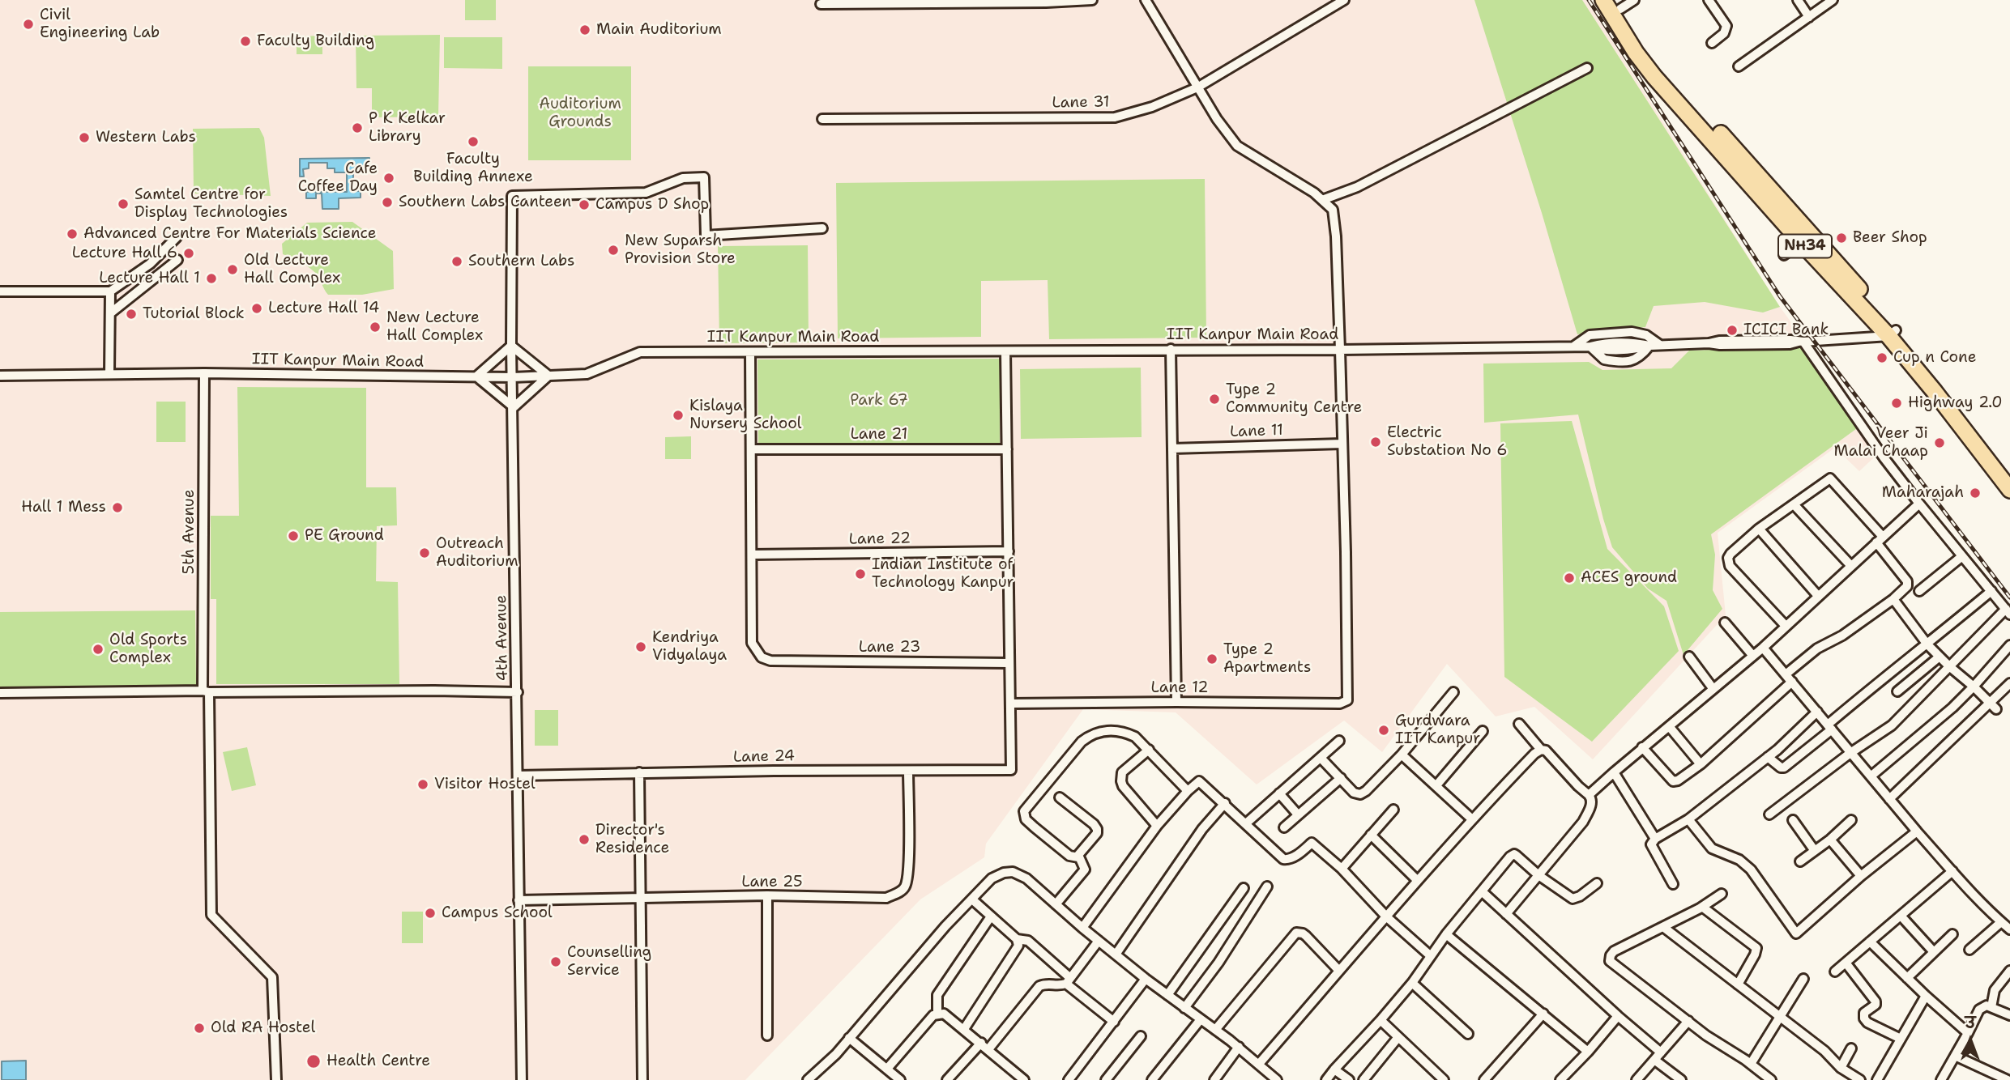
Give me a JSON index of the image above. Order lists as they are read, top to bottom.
{
  "streets": {
    "highway": ["NH34"],
    "street": [
      "Lane 31",
      "IIT Kanpur Main Road",
      "Lane 11",
      "Lane 21",
      "5th Avenue",
      "Lane 22",
      "4th Avenue",
      "Lane 23",
      "Lane 12",
      "Lane 24",
      "Lane 25"
    ]
  },
  "crossings": [
    ["NH34", "IIT Kanpur Main Road"],
    ["IIT Kanpur Main Road", "5th Avenue"],
    ["IIT Kanpur Main Road", "4th Avenue"],
    ["Lane 11", "Lane 12"],
    ["Lane 22", "Lane 23"],
    ["4th Avenue", "Lane 24"],
    ["4th Avenue", "Lane 25"],
    ["Lane 12", "Lane 24"],
    ["Lane 24", "Lane 25"]
  ],
  "parks": ["Auditorium Grounds", "Park 67"],
  "places": [
    "Civil Engineering Lab",
    "Main Auditorium",
    "Faculty Building",
    "P K Kelkar Library",
    "Western Labs",
    "Faculty Building Annexe",
    "Cafe Coffee Day",
    "Southern Labs Canteen",
    "Samtel Centre for Display Technologies",
    "Campus D Shop",
    "Advanced Centre For Materials Science",
    "Beer Shop",
    "New Suparsh Provision Store",
    "Lecture Hall 6",
    "Southern Labs",
    "Old Lecture Hall Complex",
    "Lecture Hall 1",
    "Lecture Hall 14",
    "Tutorial Block",
    "New Lecture Hall Complex",
    "ICICI Bank",
    "Cup n Cone",
    "Type 2 Community Centre",
    "Highway 2.0",
    "Kislaya Nursery School",
    "Electric Substation No 6",
    "Veer Ji Malai Chaap",
    "Maharajah",
    "Hall 1 Mess",
    "PE Ground",
    "Outreach Auditorium",
    "Indian Institute of Technology Kanpur",
    "ACES ground",
    "Kendriya Vidyalaya",
    "Old Sports Complex",
    "Type 2 Apartments",
    "Gurdwara IIT Kanpur",
    "Visitor Hostel",
    "Director's Residence",
    "Campus School",
    "Counselling Service",
    "Old RA Hostel",
    "Health Centre"
  ],
  "north": "top"
}
